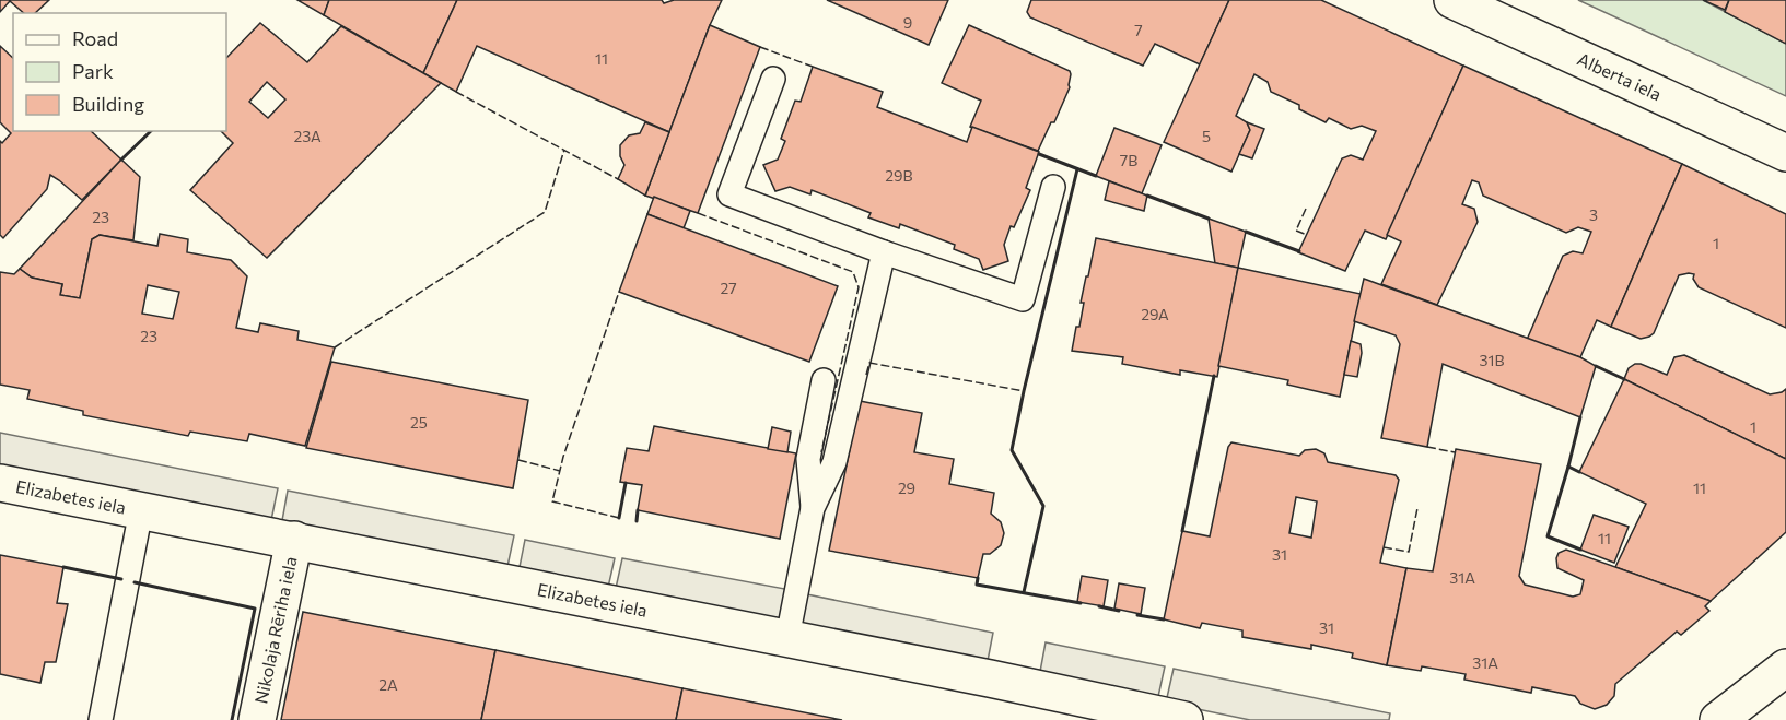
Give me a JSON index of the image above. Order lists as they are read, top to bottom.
{
  "streets": {
    "street": ["Alberta iela", "Elizabetes iela", "Nikolaja Rēriha iela"]
  },
  "crossings": [
    ["Elizabetes iela", "Nikolaja Rēriha iela"]
  ],
  "house_numbers": [
    "9",
    "7",
    "11",
    "23A",
    "5",
    "7B",
    "29B",
    "3",
    "23",
    "1",
    "27",
    "29A",
    "23",
    "31B",
    "25",
    "1",
    "29",
    "11",
    "11",
    "31",
    "31A",
    "31",
    "31A",
    "2A"
  ],
  "legend": ["Road", "Park", "Building"]
}
